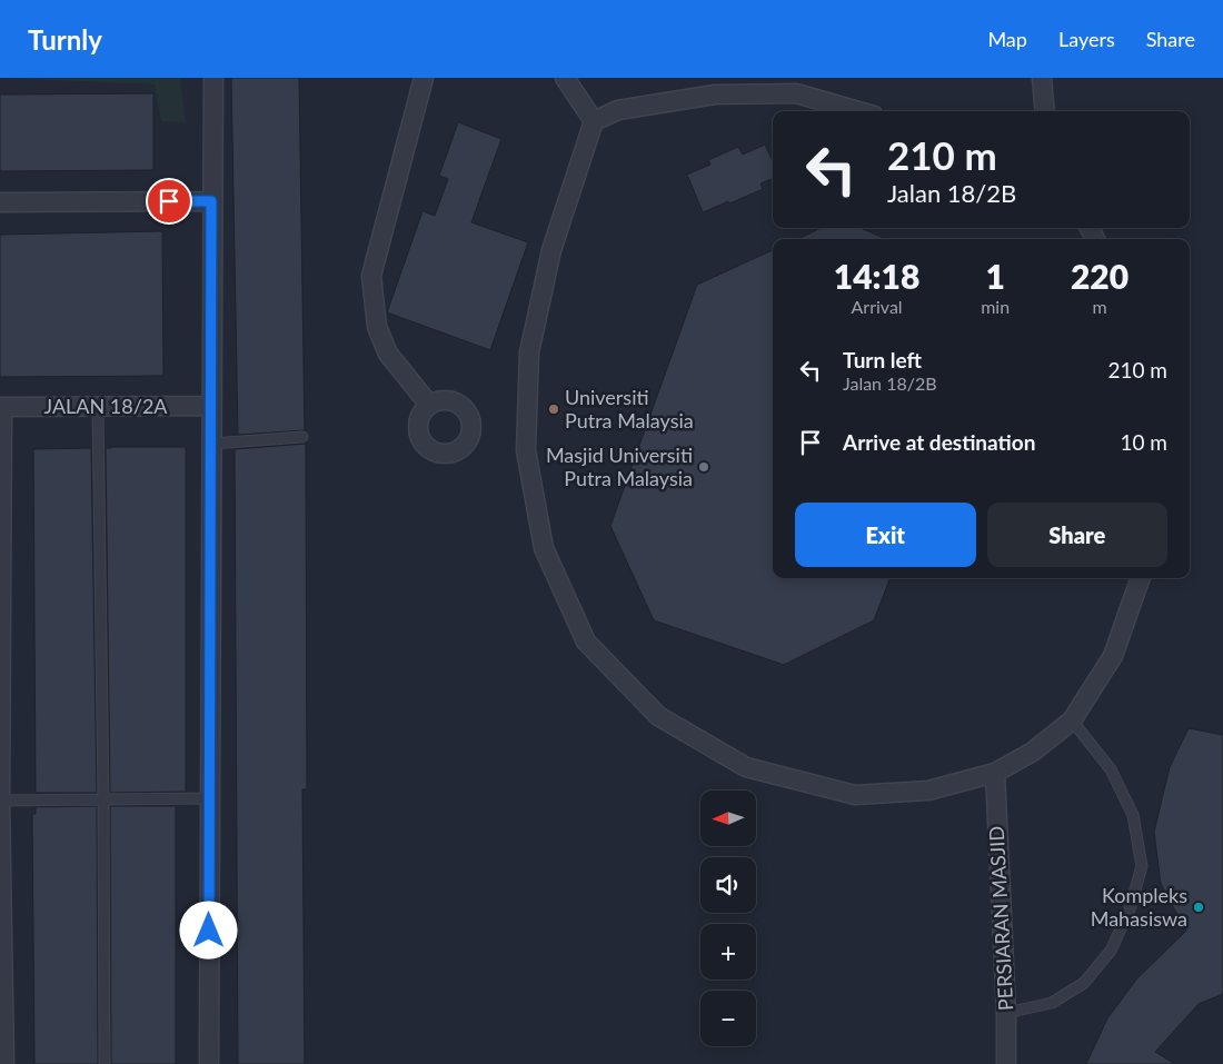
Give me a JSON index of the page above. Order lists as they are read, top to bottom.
{
  "streets": {
    "street": ["JALAN 18/2A", "PERSIARAN MASJID"]
  },
  "places": ["Universiti Putra Malaysia", "Masjid Universiti Putra Malaysia", "Kompleks Mahasiswa"],
  "north": "left",
  "page": {
    "header": "Turnly",
    "nav": ["Map", "Layers", "Share"],
    "turn": ["210 m", "Jalan 18/2B"],
    "eta": [
      "14:18",
      "Arrival",
      "1",
      "min",
      "220",
      "m"
    ],
    "list": [
      {
        "name": "Turn left",
        "note": "Jalan 18/2B",
        "value": "210 m"
      },
      {
        "name": "Arrive at destination",
        "value": "10 m"
      }
    ],
    "buttons": ["Exit", "Share"],
    "map_buttons": ["+", "−"]
  }
}
